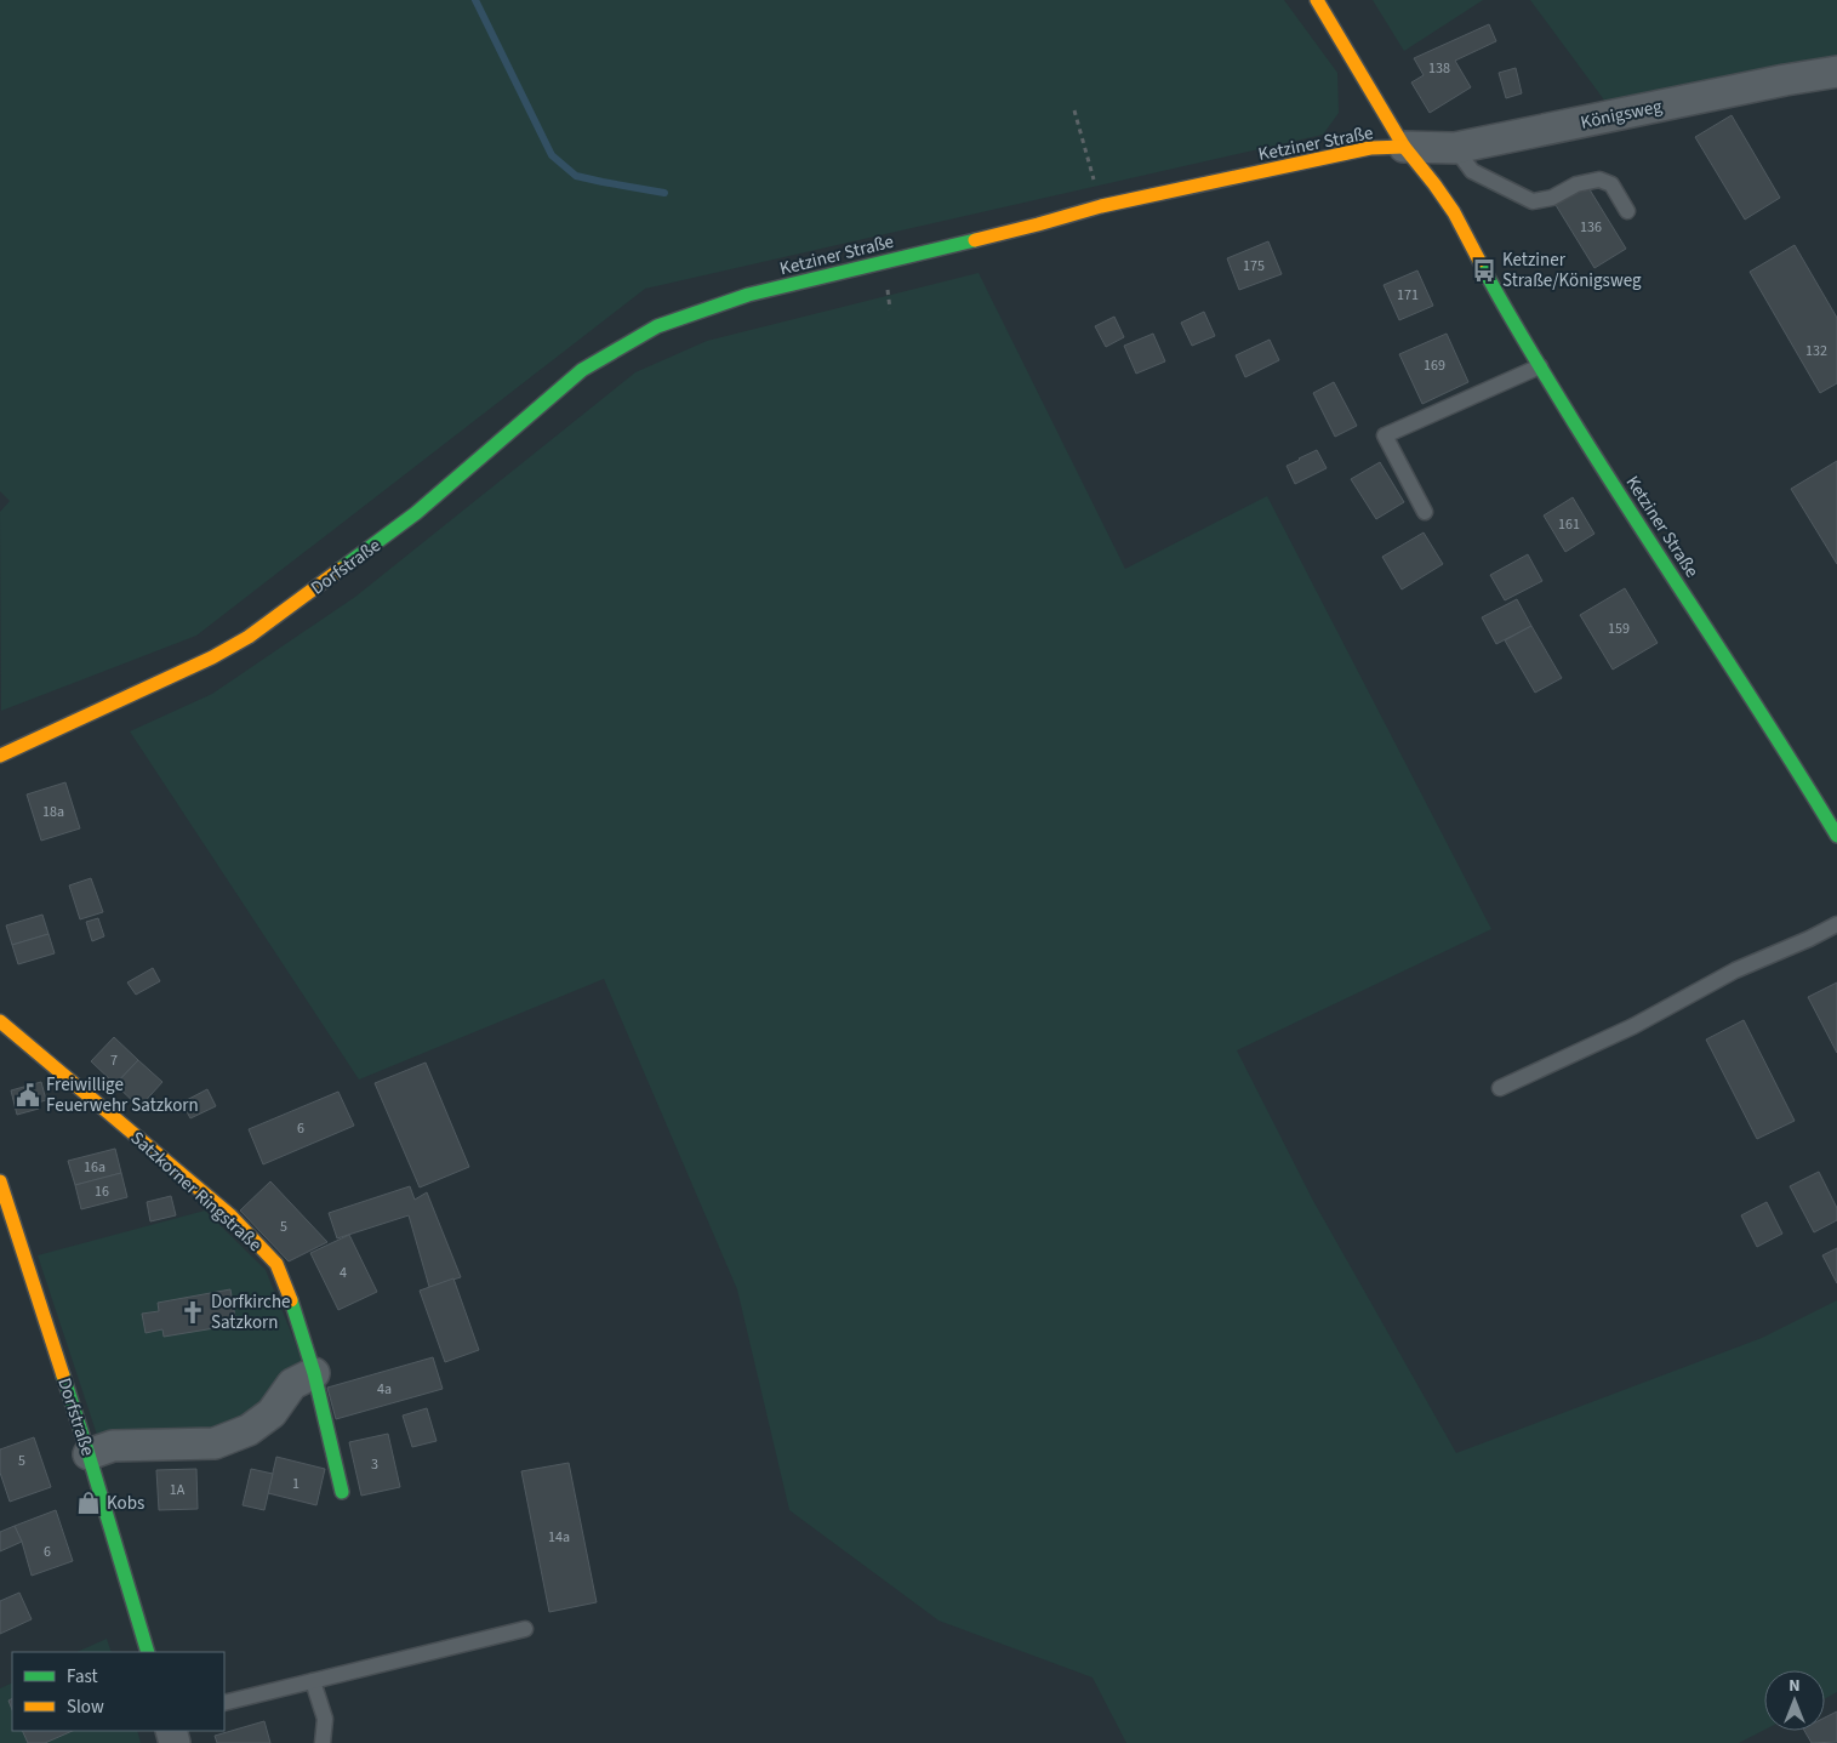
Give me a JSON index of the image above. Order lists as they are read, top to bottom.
{
  "streets": {
    "street": [
      "Königsweg",
      "Ketziner Straße",
      "Dorfstraße",
      "Satzkorner Ringstraße"
    ]
  },
  "crossings": [
    ["Königsweg", "Ketziner Straße"],
    ["Ketziner Straße", "Dorfstraße"]
  ],
  "places": {
    "bus stop": ["Ketziner Straße/Königsweg"],
    "public building": ["Freiwillige Feuerwehr Satzkorn"],
    "church": ["Dorfkirche Satzkorn"],
    "shop": ["Kobs"]
  },
  "house_numbers": [
    "138",
    "136",
    "175",
    "171",
    "132",
    "169",
    "161",
    "159",
    "18a",
    "7",
    "6",
    "16a",
    "16",
    "5",
    "4",
    "4a",
    "5",
    "3",
    "1",
    "1A",
    "14a",
    "6"
  ],
  "legend": ["Fast", "Slow"],
  "north": "top"
}
